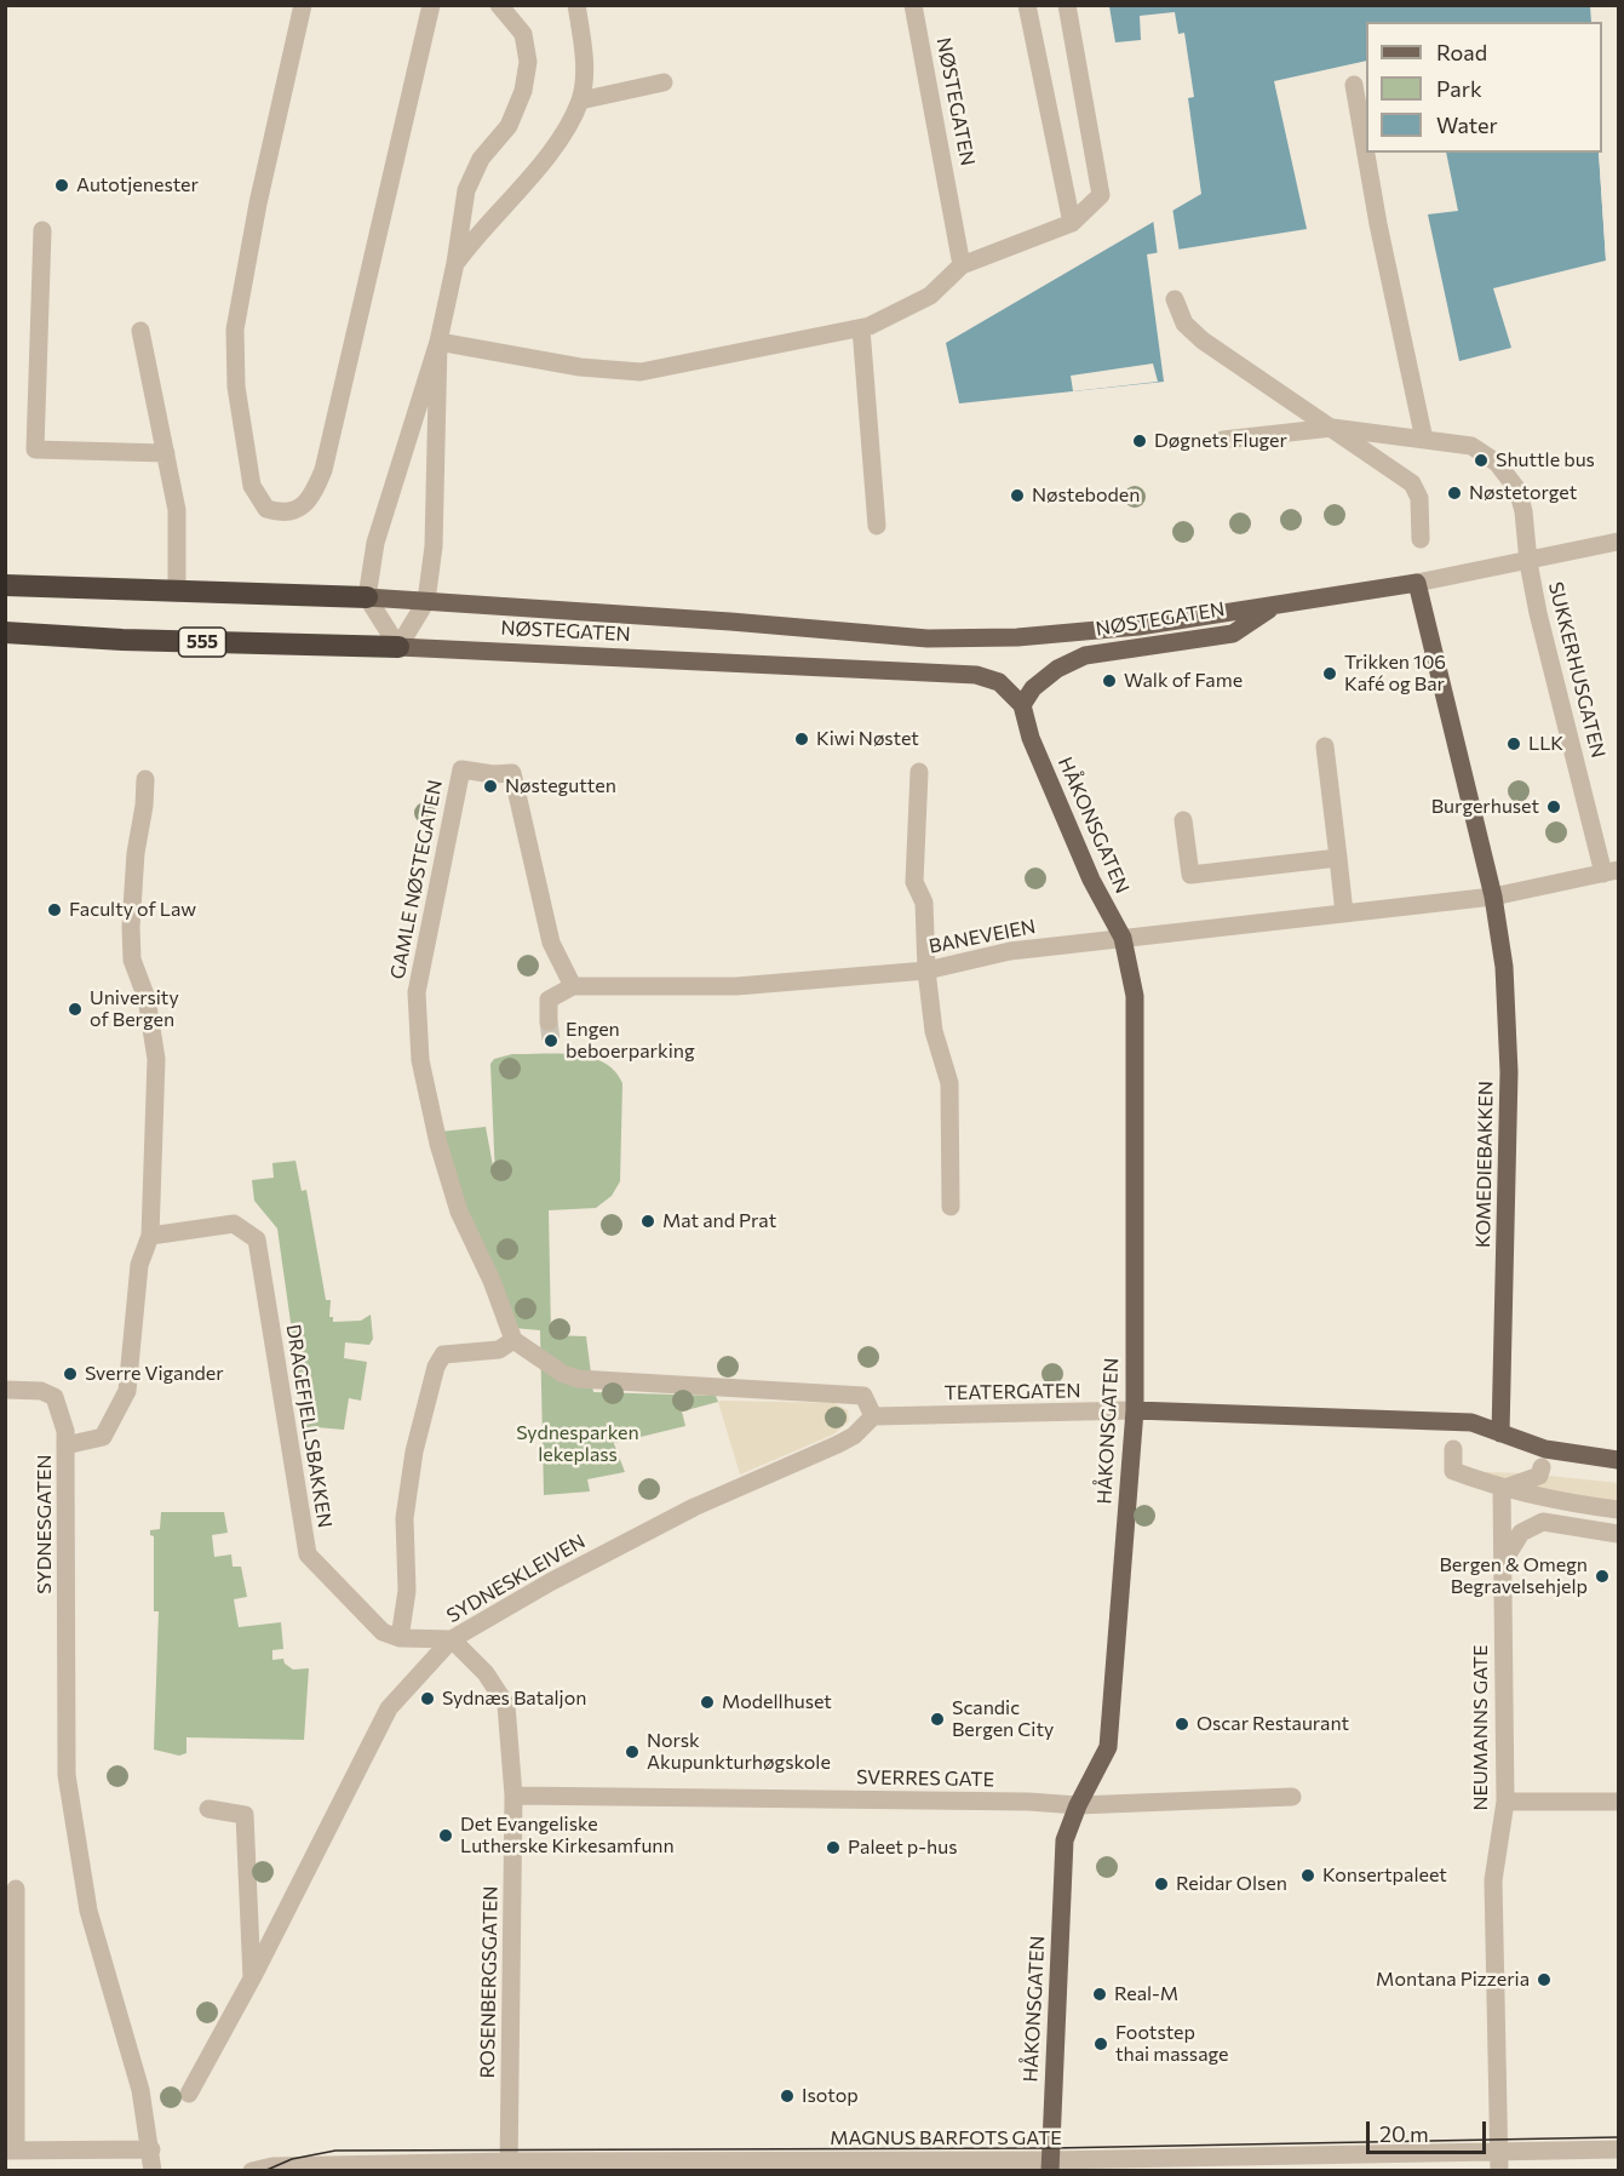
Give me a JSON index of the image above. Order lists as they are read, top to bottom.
{
  "streets": {
    "highway": ["NØSTEGATEN", "555"],
    "main road": ["HÅKONSGATEN", "KOMEDIEBAKKEN", "TEATERGATEN"],
    "street": [
      "SUKKERHUSGATEN",
      "GAMLE NØSTEGATEN",
      "BANEVEIEN",
      "DRAGEFJELLSBAKKEN",
      "SYDNESGATEN",
      "SYDNESKLEIVEN",
      "NEUMANNS GATE",
      "SVERRES GATE",
      "ROSENBERGSGATEN",
      "MAGNUS BARFOTS GATE"
    ]
  },
  "crossings": [
    ["NØSTEGATEN", "HÅKONSGATEN"],
    ["SUKKERHUSGATEN", "BANEVEIEN"],
    ["HÅKONSGATEN", "BANEVEIEN"],
    ["HÅKONSGATEN", "TEATERGATEN"],
    ["HÅKONSGATEN", "SVERRES GATE"],
    ["HÅKONSGATEN", "MAGNUS BARFOTS GATE"],
    ["GAMLE NØSTEGATEN", "BANEVEIEN"],
    ["BANEVEIEN", "KOMEDIEBAKKEN"],
    ["KOMEDIEBAKKEN", "TEATERGATEN"],
    ["TEATERGATEN", "SYDNESKLEIVEN"],
    ["DRAGEFJELLSBAKKEN", "SYDNESGATEN"],
    ["SYDNESKLEIVEN", "ROSENBERGSGATEN"],
    ["NEUMANNS GATE", "MAGNUS BARFOTS GATE"],
    ["SVERRES GATE", "ROSENBERGSGATEN"],
    ["ROSENBERGSGATEN", "MAGNUS BARFOTS GATE"]
  ],
  "parks": ["Sydnesparken lekeplass"],
  "places": [
    "Autotjenester",
    "Døgnets Fluger",
    "Shuttle bus",
    "Nøstetorget",
    "Nøsteboden",
    "Trikken 106 Kafé og Bar",
    "Walk of Fame",
    "Kiwi Nøstet",
    "LLK",
    "Nøstegutten",
    "Burgerhuset",
    "Faculty of Law",
    "University of Bergen",
    "Engen beboerparking",
    "Mat and Prat",
    "Sverre Vigander",
    "Bergen & Omegn Begravelsehjelp",
    "Sydnæs Bataljon",
    "Modellhuset",
    "Scandic Bergen City",
    "Oscar Restaurant",
    "Norsk Akupunkturhøgskole",
    "Det Evangeliske Lutherske Kirkesamfunn",
    "Paleet p-hus",
    "Konsertpaleet",
    "Reidar Olsen",
    "Montana Pizzeria",
    "Real-M",
    "Footstep thai massage",
    "Isotop"
  ],
  "legend": ["Road", "Park", "Water"],
  "scale_bar": "20 m"
}
